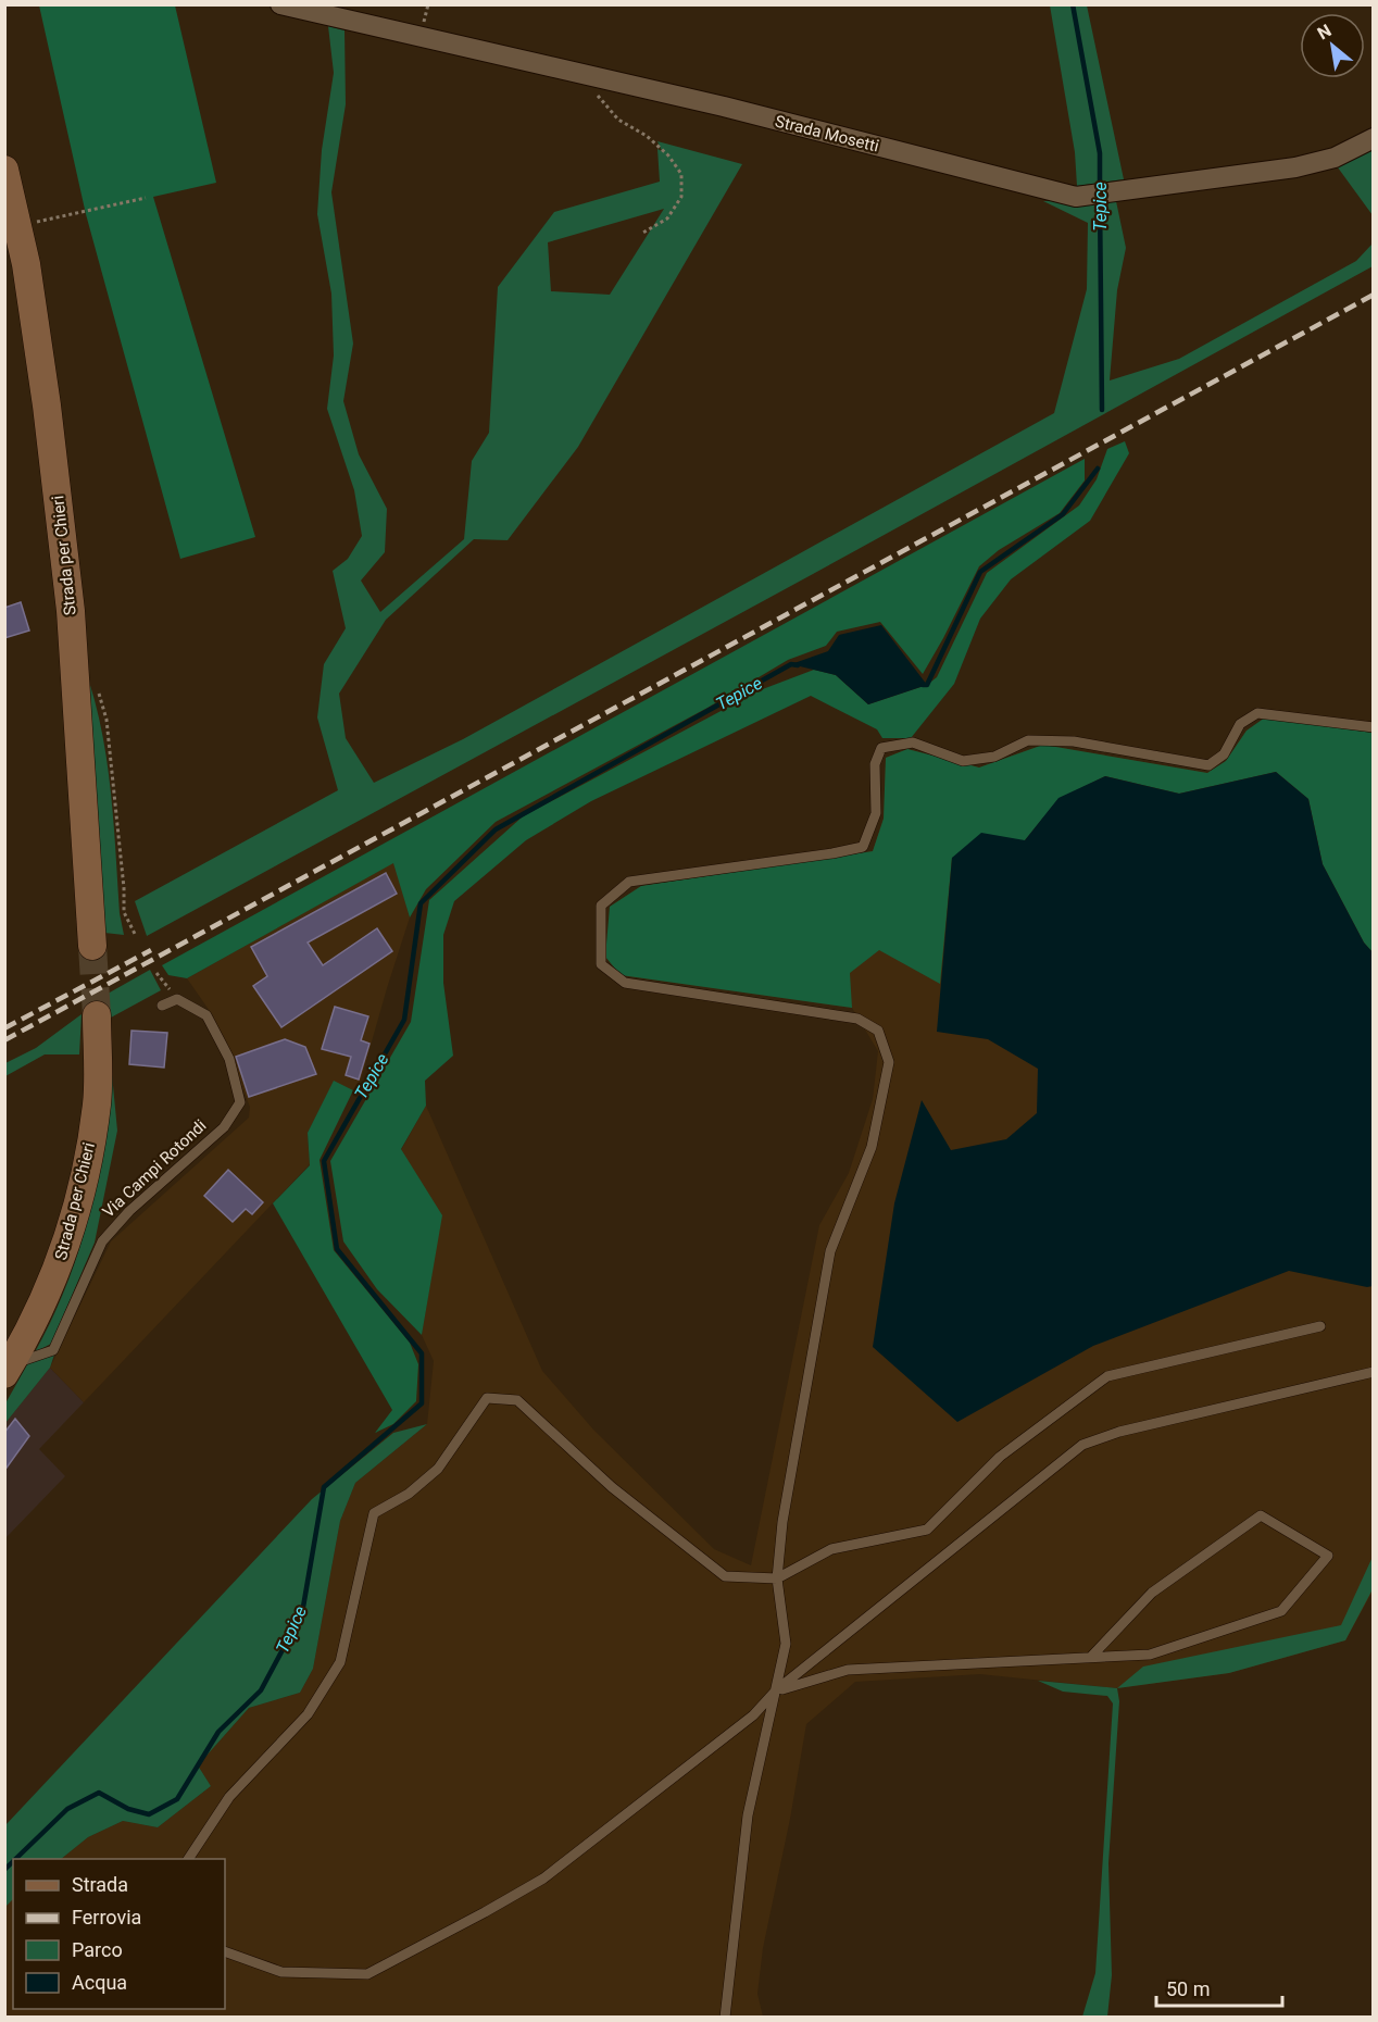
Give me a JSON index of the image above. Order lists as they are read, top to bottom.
{
  "streets": {
    "main road": ["Strada per Chieri"],
    "street": ["Strada Mosetti"],
    "lane": ["Via Campi Rotondi"]
  },
  "crossings": [
    ["Strada per Chieri", "Via Campi Rotondi"]
  ],
  "water": ["Tepice"],
  "legend": [
    "Strada",
    "Ferrovia",
    "Parco",
    "Acqua"
  ],
  "scale_bar": "50 m",
  "north": "top left"
}
